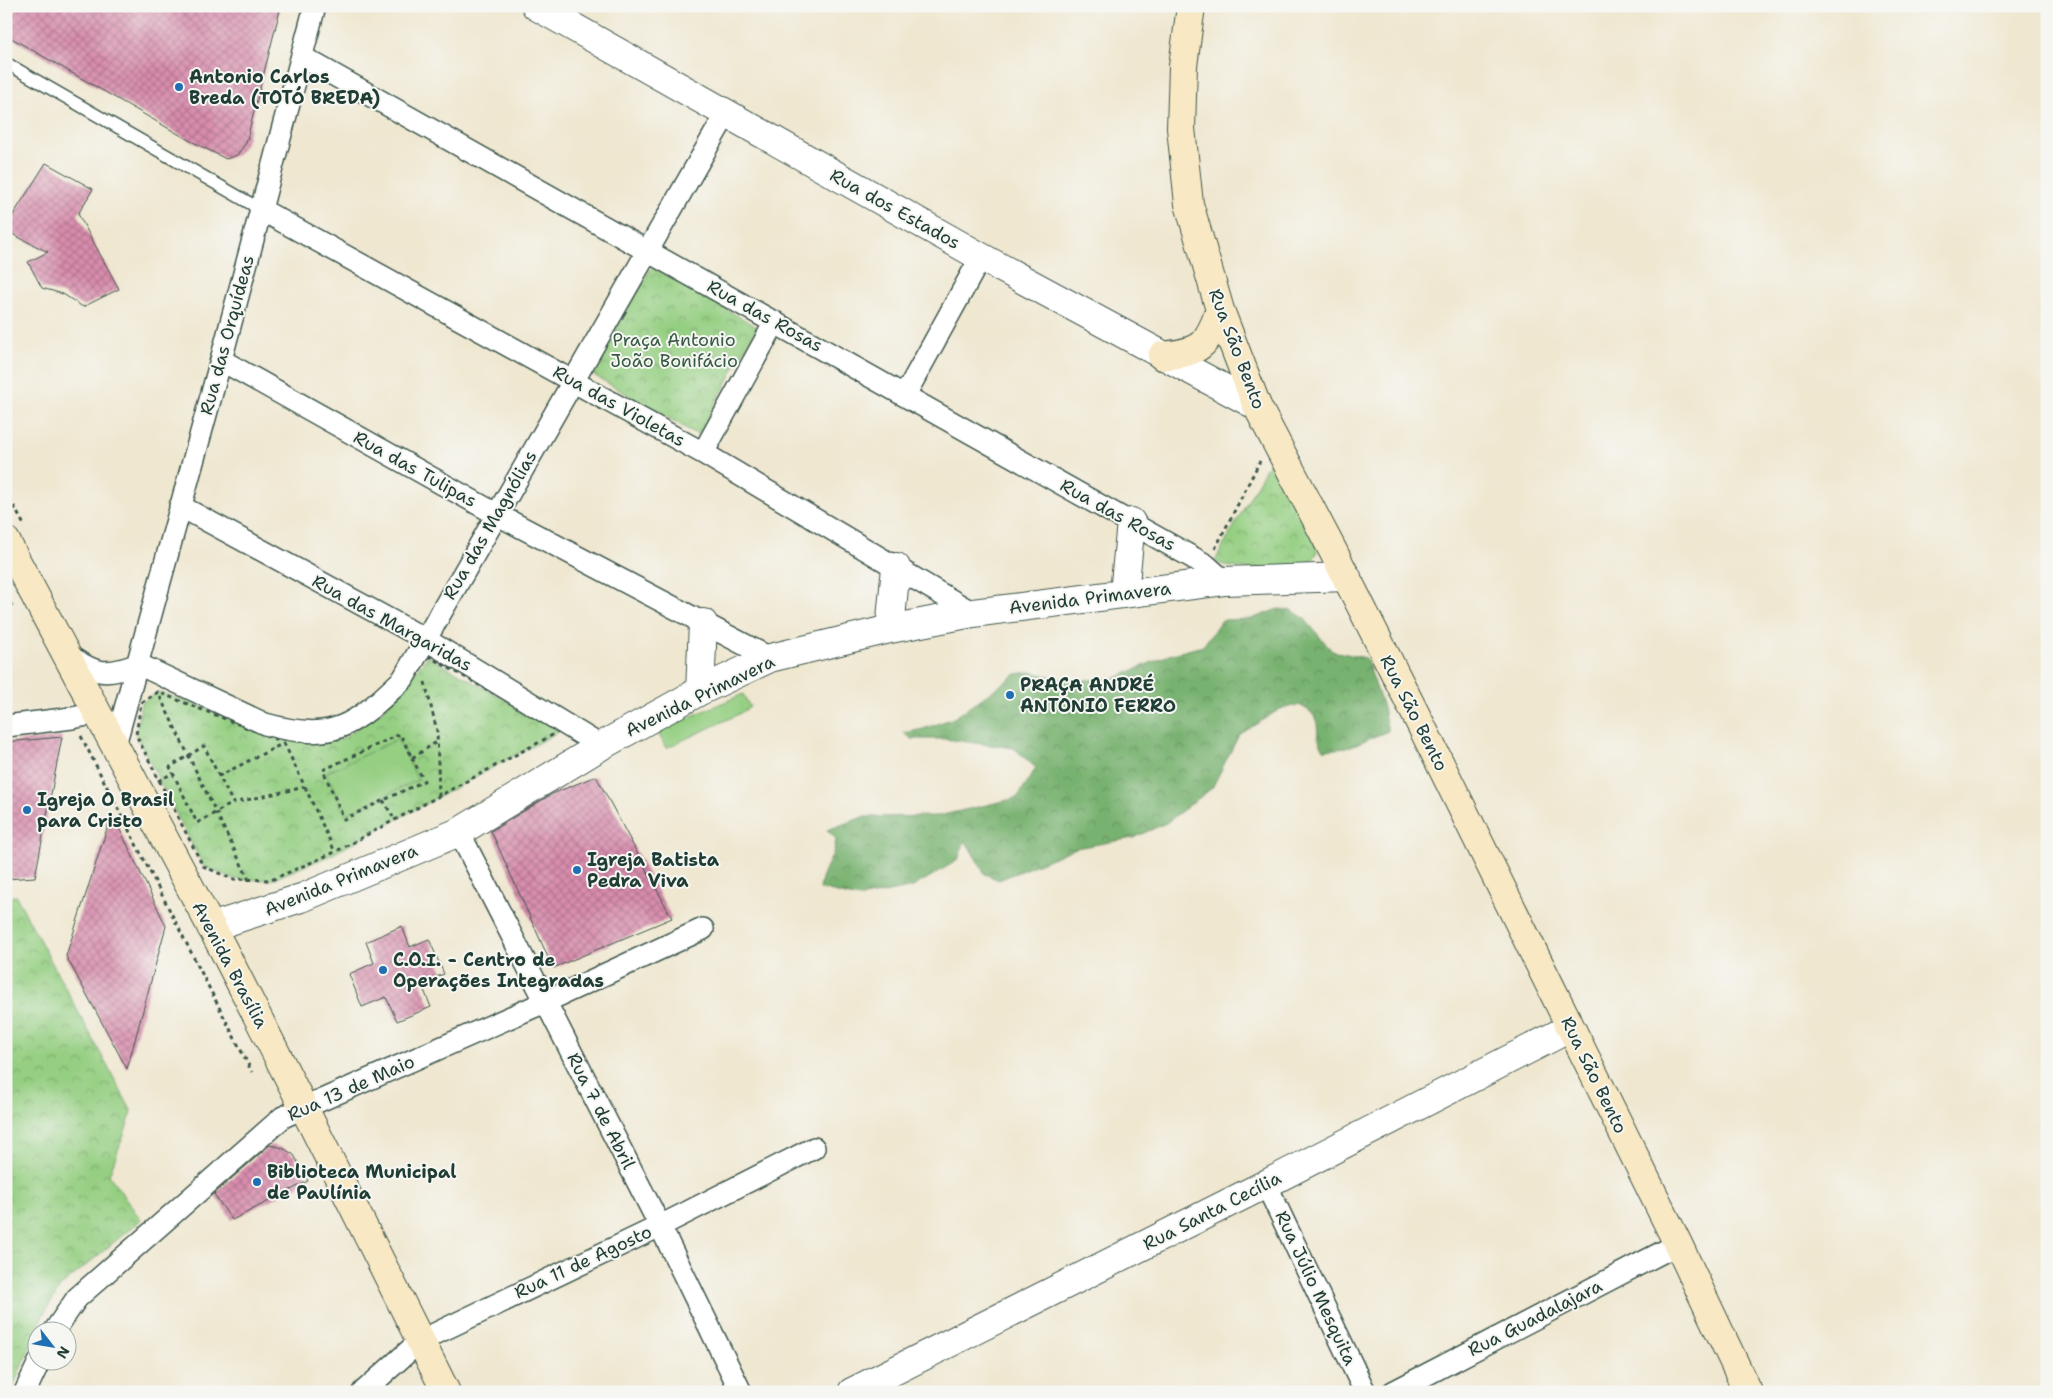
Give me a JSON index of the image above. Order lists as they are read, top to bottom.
{
  "streets": {
    "main road": ["Rua São Bento", "Avenida Brasília"],
    "street": [
      "Rua dos Estados",
      "Rua das Rosas",
      "Rua das Orquídeas",
      "Rua das Violetas",
      "Rua das Tulipas",
      "Rua das Magnólias",
      "Avenida Primavera",
      "Rua das Margaridas",
      "Rua 13 de Maio",
      "Rua 7 de Abril",
      "Rua Santa Cecília",
      "Rua 11 de Agosto",
      "Rua Júlio Mesquita",
      "Rua Guadalajara"
    ]
  },
  "crossings": [
    ["Rua dos Estados", "Rua São Bento"],
    ["Rua dos Estados", "Rua das Magnólias"],
    ["Rua das Rosas", "Rua das Orquídeas"],
    ["Rua das Rosas", "Rua das Magnólias"],
    ["Rua das Rosas", "Avenida Primavera"],
    ["Rua das Orquídeas", "Rua das Violetas"],
    ["Rua das Orquídeas", "Rua das Tulipas"],
    ["Rua das Orquídeas", "Rua das Magnólias"],
    ["Rua das Orquídeas", "Rua das Margaridas"],
    ["Rua das Orquídeas", "Avenida Brasília"],
    ["Rua São Bento", "Avenida Primavera"],
    ["Rua São Bento", "Rua Santa Cecília"],
    ["Rua São Bento", "Rua Guadalajara"],
    ["Rua das Violetas", "Rua das Magnólias"],
    ["Rua das Violetas", "Avenida Primavera"],
    ["Rua das Tulipas", "Rua das Magnólias"],
    ["Rua das Tulipas", "Avenida Primavera"],
    ["Rua das Magnólias", "Rua das Margaridas"],
    ["Avenida Primavera", "Rua das Margaridas"],
    ["Avenida Primavera", "Avenida Brasília"],
    ["Avenida Primavera", "Rua 7 de Abril"],
    ["Avenida Brasília", "Rua 13 de Maio"],
    ["Avenida Brasília", "Rua 11 de Agosto"],
    ["Rua 13 de Maio", "Rua 7 de Abril"],
    ["Rua 7 de Abril", "Rua 11 de Agosto"],
    ["Rua Santa Cecília", "Rua Júlio Mesquita"]
  ],
  "parks": ["Praça Antonio João Bonifácio"],
  "places": [
    "Antonio Carlos Breda (TOTÓ BREDA)",
    "PRAÇA ANDRÉ ANTONIO FERRO",
    "Igreja O Brasil para Cristo",
    "Igreja Batista Pedra Viva",
    "C.O.I. - Centro de Operações Integradas",
    "Biblioteca Municipal de Paulínia"
  ],
  "north": "bottom right"
}
